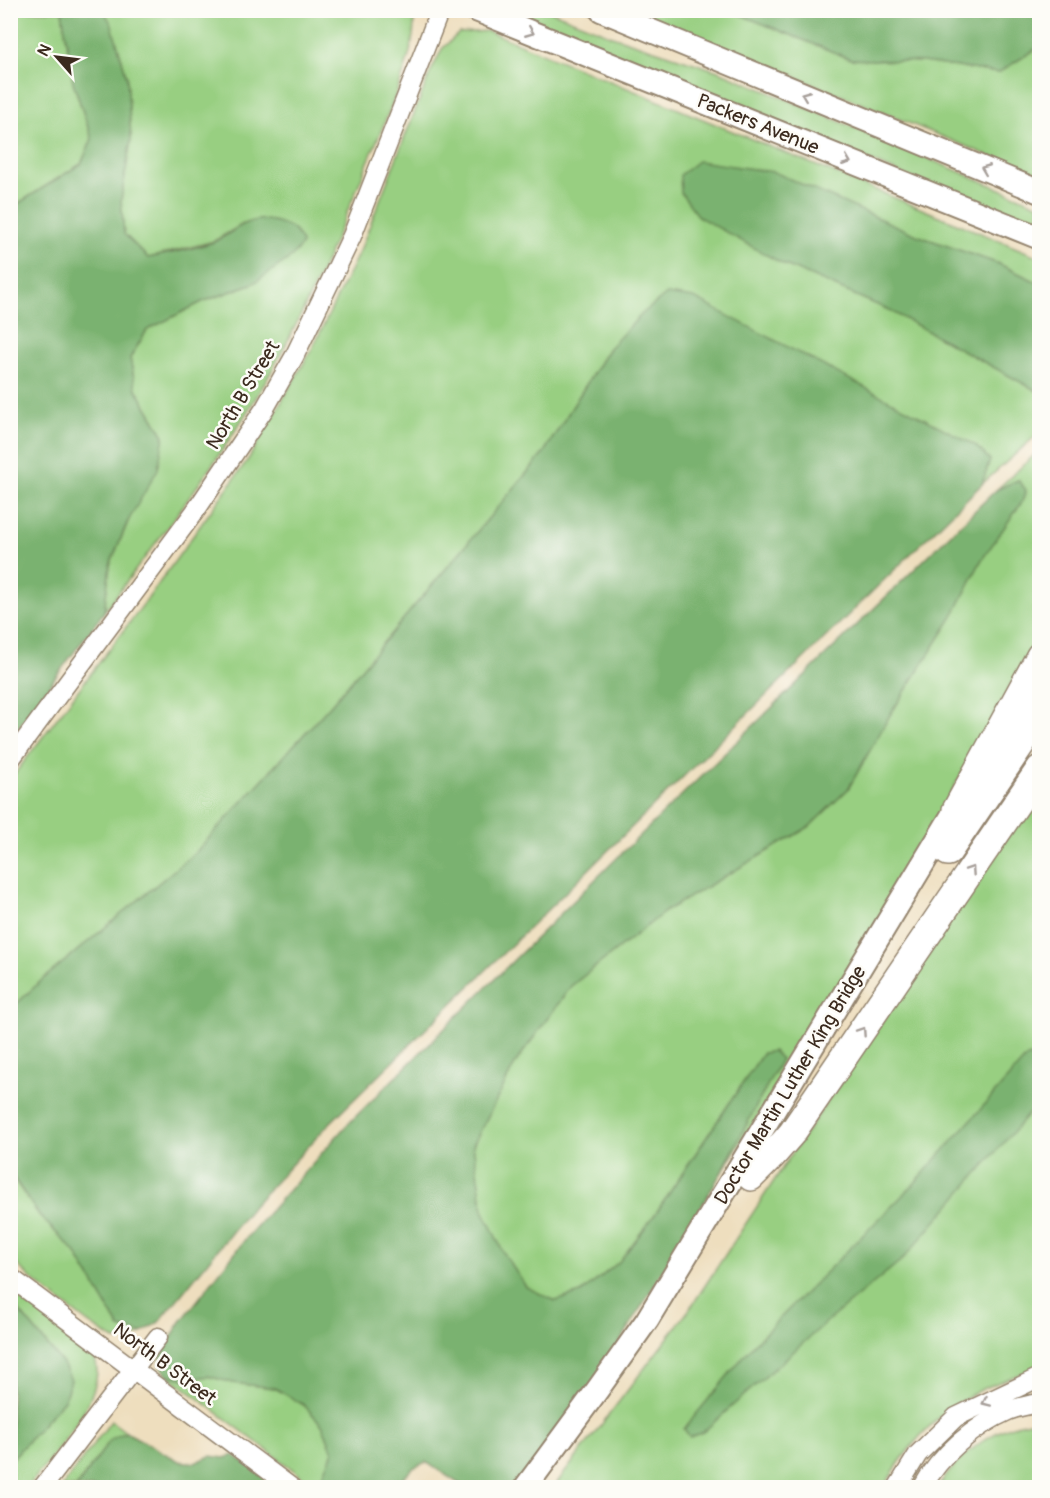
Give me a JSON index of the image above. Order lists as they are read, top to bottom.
{
  "streets": {
    "main road": ["Packers Avenue", "Doctor Martin Luther King Bridge"],
    "street": ["North B Street"]
  },
  "north": "top left"
}
